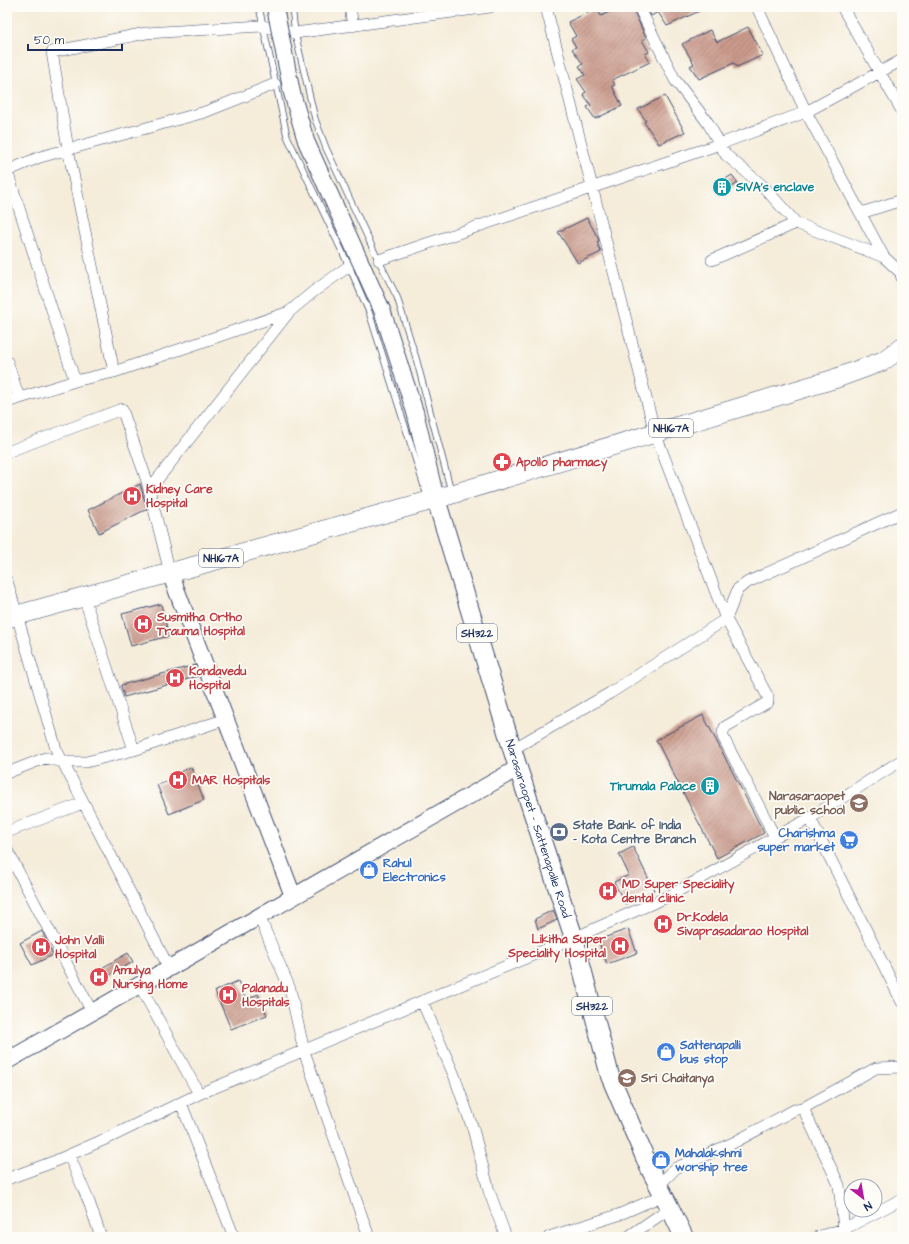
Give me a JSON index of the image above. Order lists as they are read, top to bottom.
{
  "streets": {
    "highway": ["NH167A"],
    "main road": ["SH322", "Narasaraopet - Sattenapalle Road"]
  },
  "crossings": [
    ["NH167A", "Narasaraopet - Sattenapalle Road"]
  ],
  "places": {
    "building": ["SIVA's enclave", "Tirumala Palace"],
    "pharmacy": ["Apollo pharmacy"],
    "hospital": [
      "Kidney Care Hospital",
      "Susmitha Ortho Trauma Hospital",
      "Kondavedu Hospital",
      "MAR Hospitals",
      "MD Super Speciality dental clinic",
      "Dr.Kodela Sivaprasadarao Hospital",
      "Likitha Super Speciality Hospital",
      "John Valli Hospital",
      "Amulya Nursing Home",
      "Palanadu Hospitals"
    ],
    "school or university": ["Narasaraopet public school", "Sri Chaitanya"],
    "bank": ["State Bank of India - Kota Centre Branch"],
    "supermarket": ["Charishma super market"],
    "shop": ["Rahul Electronics", "Sattenapalli bus stop", "Mahalakshmi worship tree"]
  },
  "scale_bar": "50 m",
  "north": "bottom right"
}
